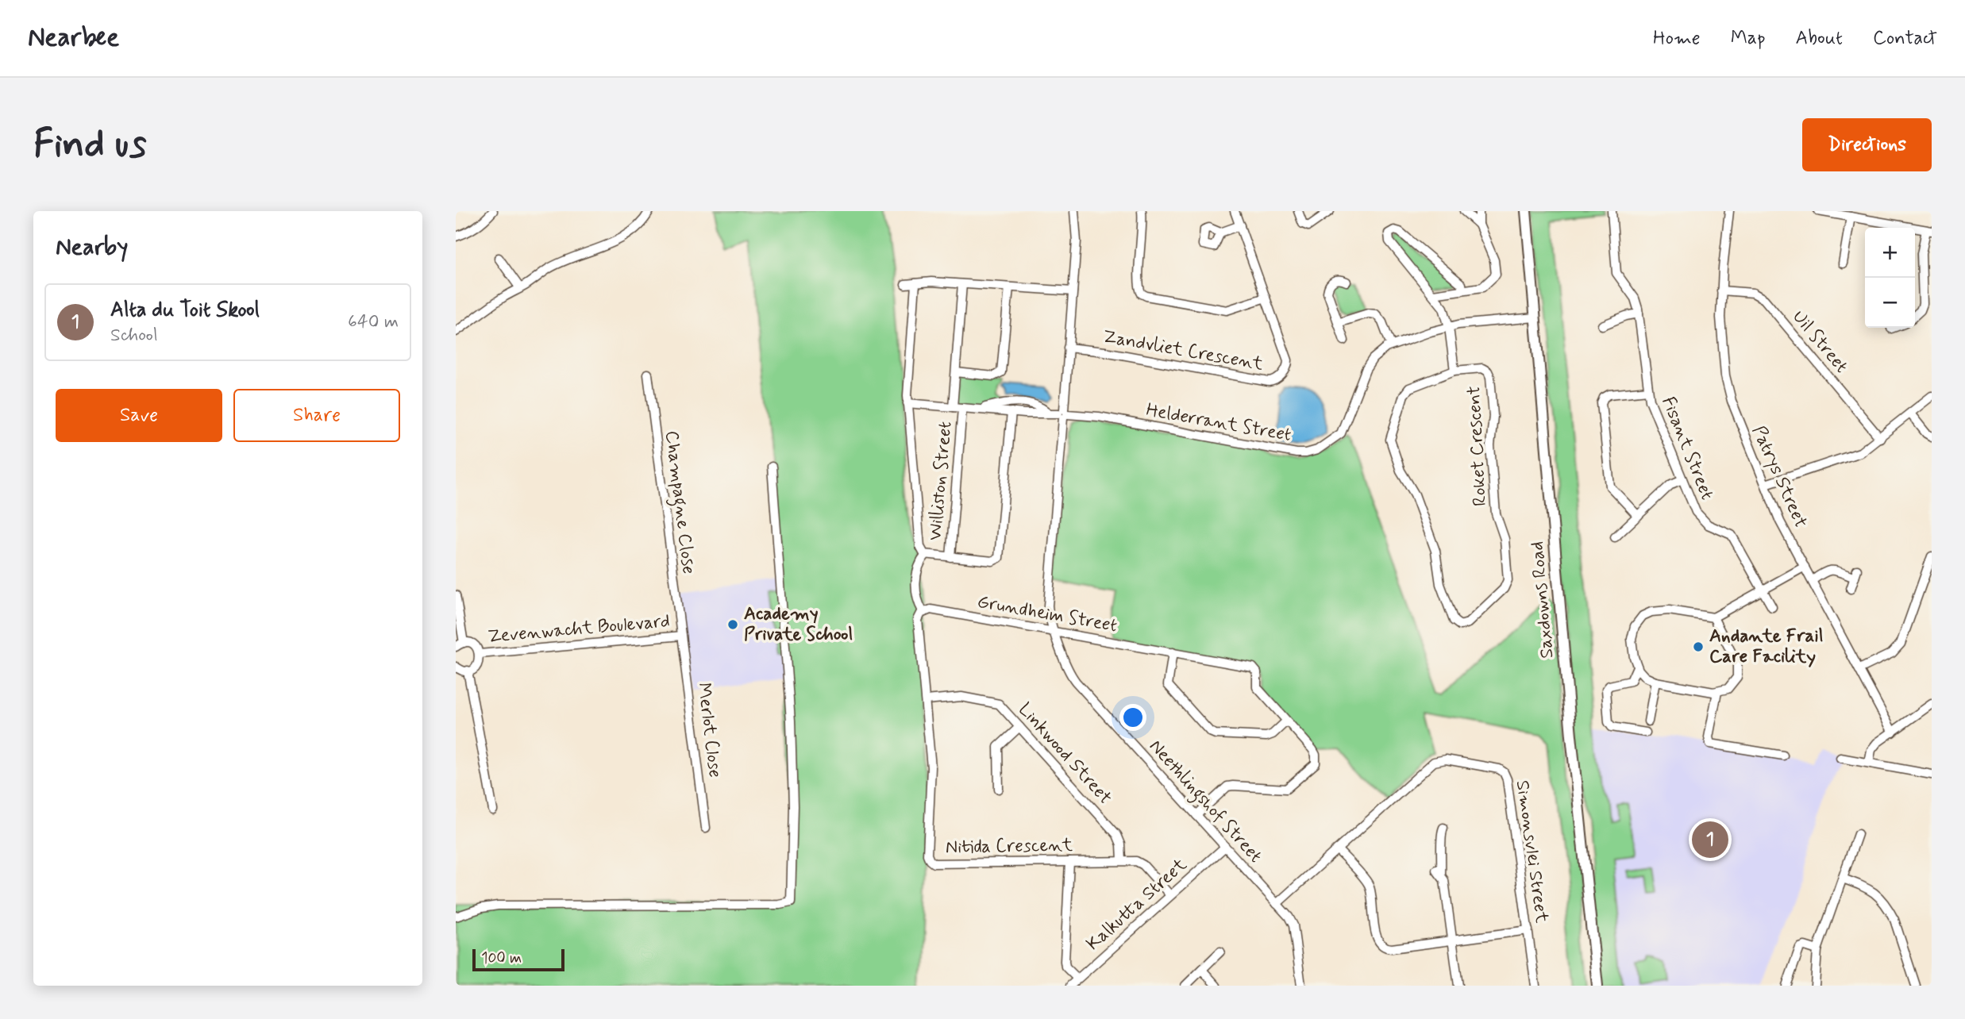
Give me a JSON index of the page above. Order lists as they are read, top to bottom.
{
  "streets": {
    "street": [
      "Uil Street",
      "Zandvliet Crescent",
      "Helderrant Street",
      "Roket Crescent",
      "Fisant Street",
      "Patrys Street",
      "Williston Street",
      "Champagne Close",
      "Saxdowns Road",
      "Grundheim Street",
      "Zevenwacht Boulevard",
      "Merlot Close",
      "Linkwood Street",
      "Neethlingshof Street",
      "Nitida Crescent",
      "Simonsvlei Street",
      "Kalkutta Street"
    ]
  },
  "crossings": [
    ["Uil Street", "Patrys Street"],
    ["Zandvliet Crescent", "Neethlingshof Street"],
    ["Helderrant Street", "Roket Crescent"],
    ["Helderrant Street", "Saxdowns Road"],
    ["Helderrant Street", "Neethlingshof Street"],
    ["Champagne Close", "Zevenwacht Boulevard"],
    ["Champagne Close", "Merlot Close"],
    ["Grundheim Street", "Neethlingshof Street"],
    ["Zevenwacht Boulevard", "Merlot Close"],
    ["Linkwood Street", "Nitida Crescent"],
    ["Neethlingshof Street", "Simonsvlei Street"],
    ["Neethlingshof Street", "Kalkutta Street"],
    ["Nitida Crescent", "Kalkutta Street"]
  ],
  "places": ["Academy Private School", "Andante Frail Care Facility"],
  "scale_bar": "100 m",
  "page": {
    "header": "Nearbee",
    "nav": [
      "Home",
      "Map",
      "About",
      "Contact"
    ],
    "buttons": [
      "Directions",
      ["Save", "Share"]
    ],
    "title": "Find us",
    "heading": "Nearby",
    "map_buttons": ["+", "−"],
    "list": [
      {
        "mark": "1",
        "name": "Alta du Toit Skool",
        "note": "School",
        "value": "640 m"
      }
    ],
    "pins": "1",
    "scale": "100 m"
  }
}
